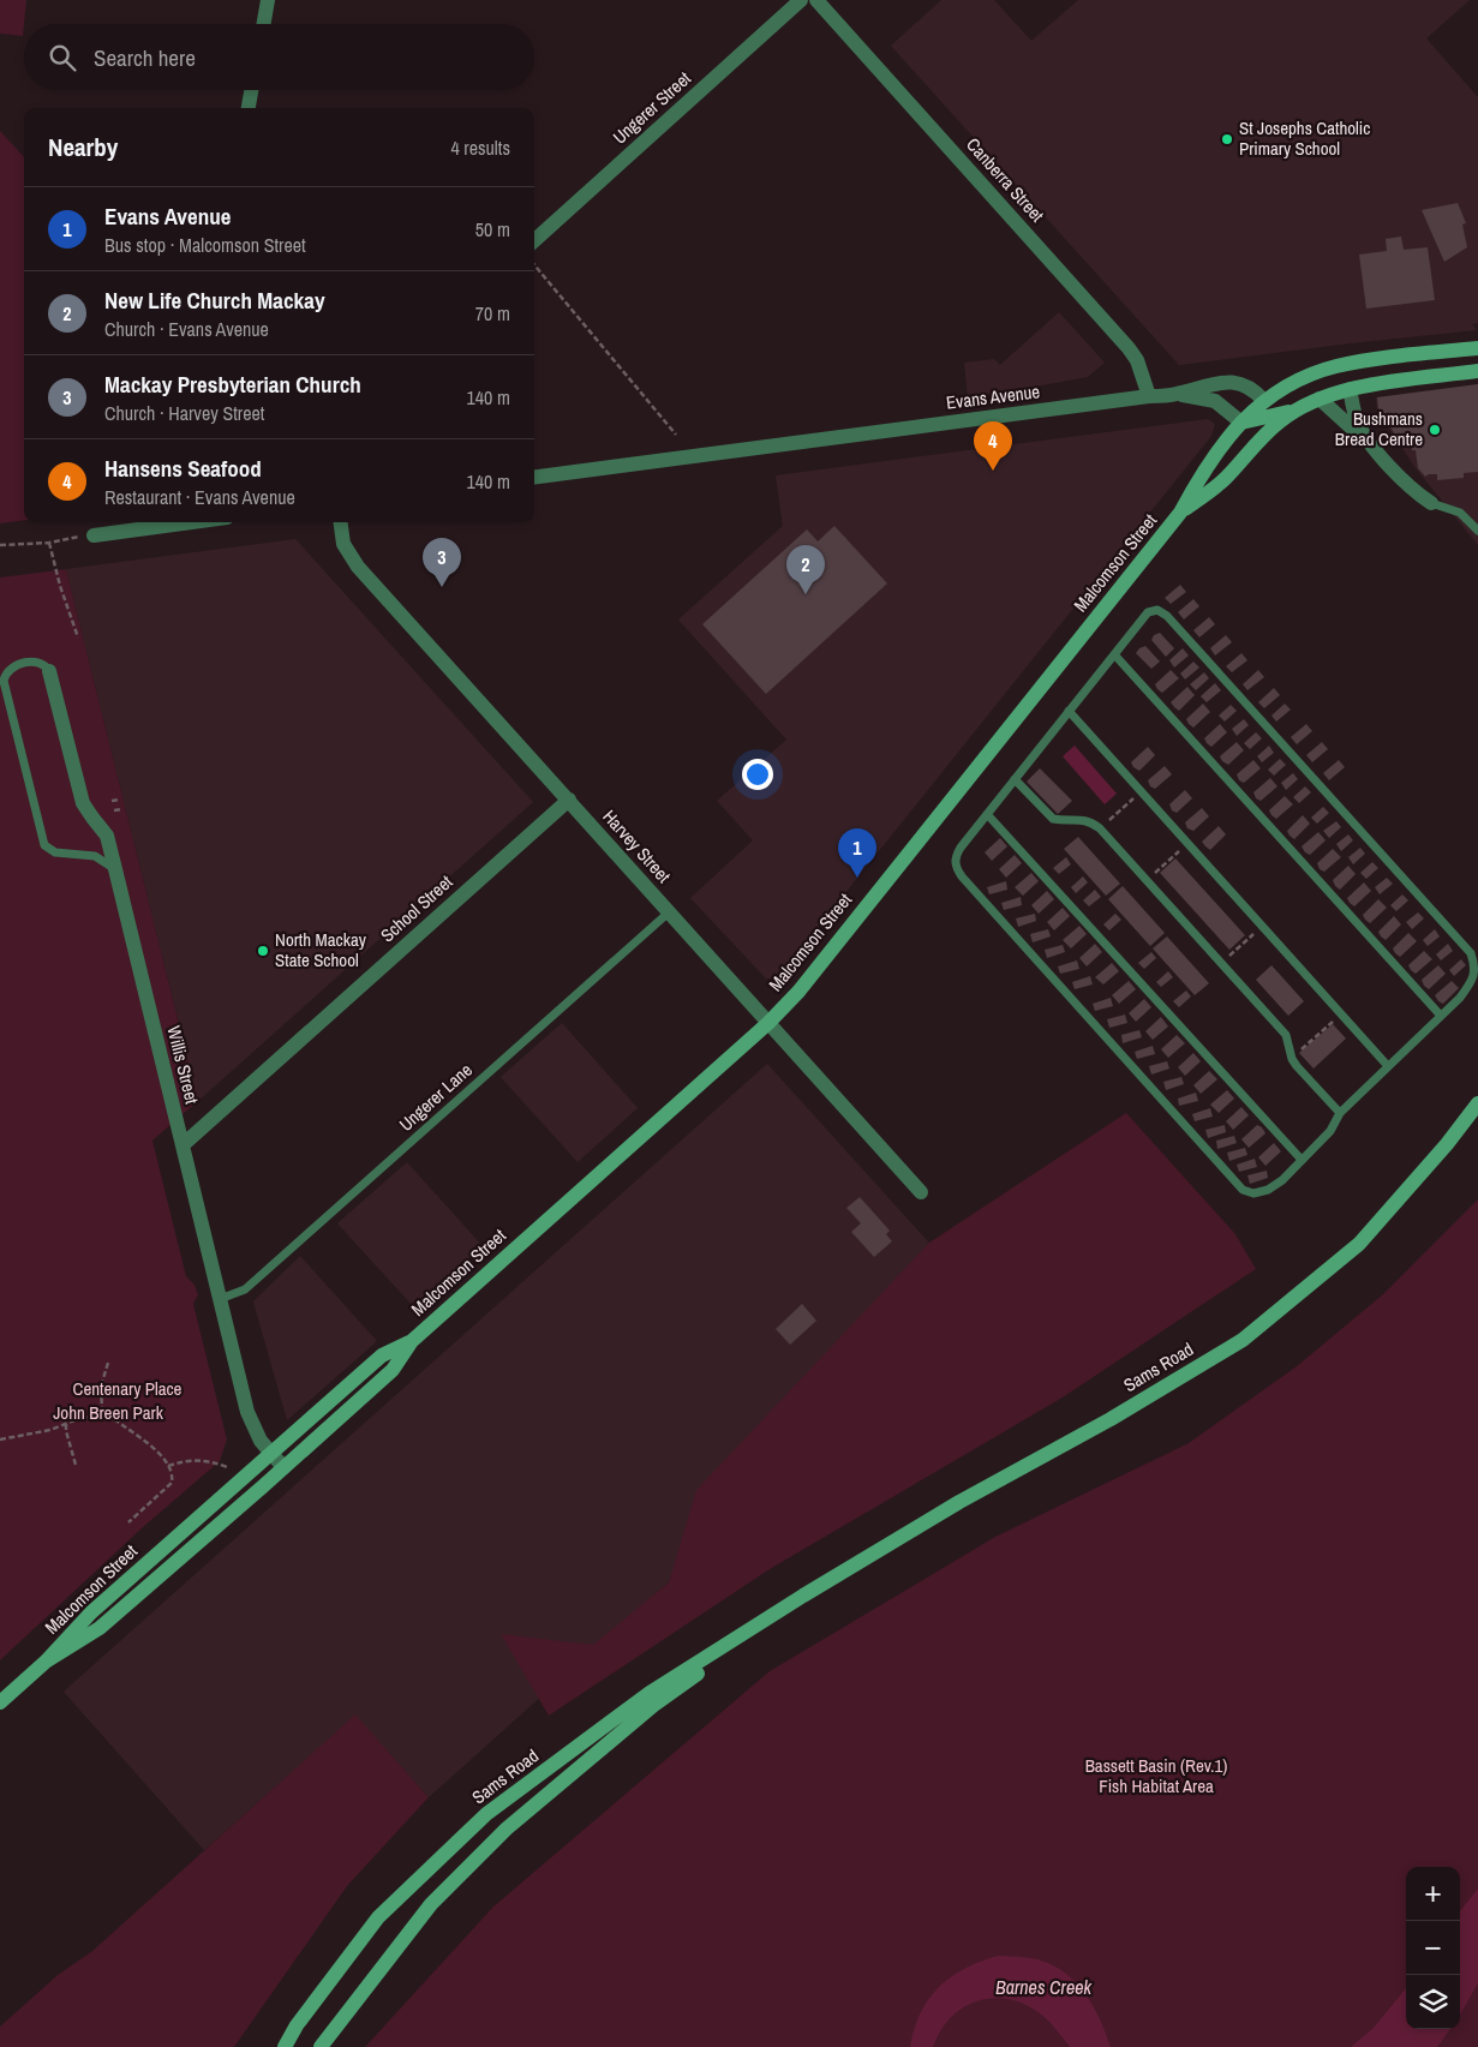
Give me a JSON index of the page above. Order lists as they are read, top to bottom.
{
  "streets": {
    "main road": ["Malcomson Street", "Sams Road"],
    "street": [
      "Ungerer Street",
      "Canberra Street",
      "Evans Avenue",
      "Harvey Street",
      "School Street",
      "Willis Street"
    ],
    "lane": ["Ungerer Lane"]
  },
  "crossings": [
    ["Canberra Street", "Evans Avenue"],
    ["Evans Avenue", "Malcomson Street"],
    ["Malcomson Street", "Harvey Street"],
    ["Malcomson Street", "Willis Street"],
    ["Harvey Street", "School Street"],
    ["Harvey Street", "Ungerer Lane"],
    ["School Street", "Willis Street"],
    ["Willis Street", "Ungerer Lane"]
  ],
  "water": ["Barnes Creek"],
  "parks": ["Centenary Place", "John Breen Park", "Bassett Basin (Rev.1) Fish Habitat Area"],
  "places": ["St Josephs Catholic Primary School", "Bushmans Bread Centre", "North Mackay State School"],
  "page": {
    "search": "Search here",
    "heading": ["Nearby", "4 results"],
    "list": [
      {
        "mark": "1",
        "name": "Evans Avenue",
        "note": "Bus stop · Malcomson Street",
        "value": "50 m"
      },
      {
        "mark": "2",
        "name": "New Life Church Mackay",
        "note": "Church · Evans Avenue",
        "value": "70 m"
      },
      {
        "mark": "3",
        "name": "Mackay Presbyterian Church",
        "note": "Church · Harvey Street",
        "value": "140 m"
      },
      {
        "mark": "4",
        "name": "Hansens Seafood",
        "note": "Restaurant · Evans Avenue",
        "value": "140 m"
      }
    ],
    "pins": [
      "4",
      "3",
      "2",
      "1"
    ],
    "map_buttons": ["+", "−"]
  }
}
